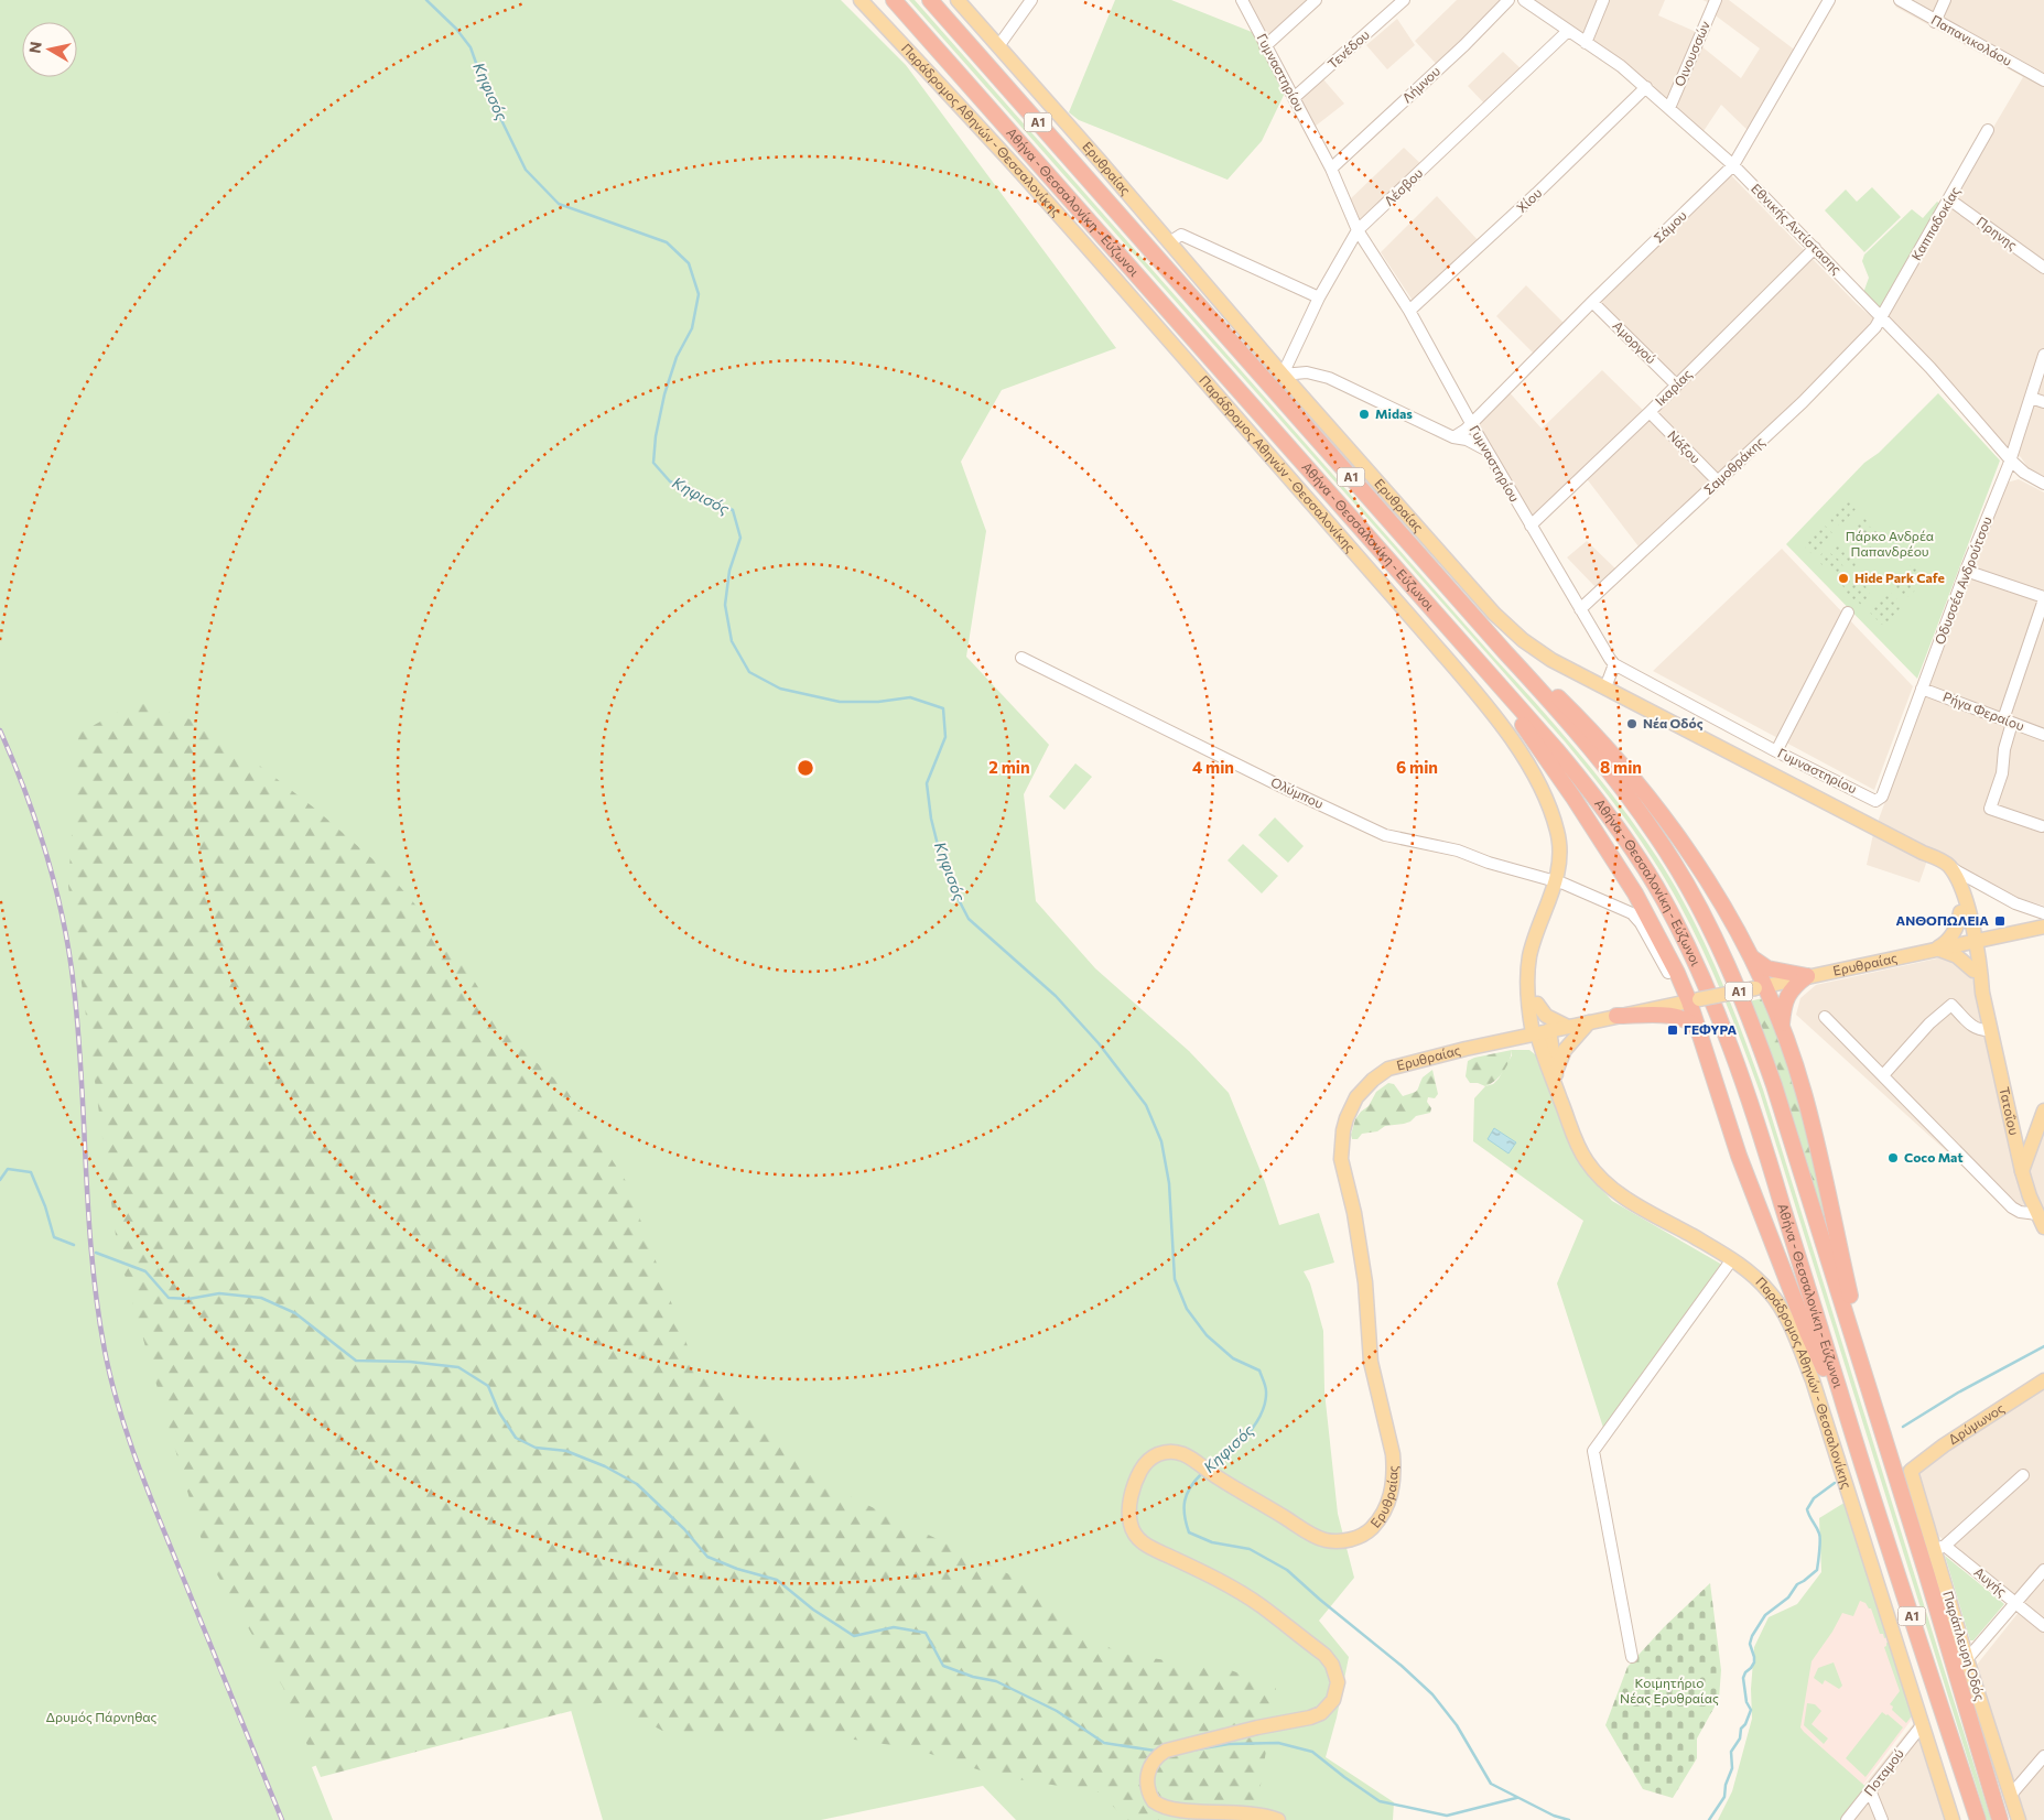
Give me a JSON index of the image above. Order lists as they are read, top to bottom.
{
  "streets": {
    "highway": ["Α1", "Αθήνα - Θεσσαλονίκη - Εύζωνοι"],
    "main road": [
      "Παράδρομος Αθηνών - Θεσσαλονίκης",
      "Ερυθραίας",
      "Τατοΐου",
      "Δρύμωνος",
      "Παράπλευρη Οδός"
    ],
    "street": [
      "Παπανικολάου",
      "Τενέδου",
      "Οινουσσών",
      "Γυμναστηρίου",
      "Λήμνου",
      "Λέσβου",
      "Χίου",
      "Καππαδοκίας",
      "Σάμου",
      "Εθνικής Αντίστασης",
      "Πρηνης",
      "Αμοργού",
      "Ικαρίας",
      "Νάξου",
      "Σαμοθράκης",
      "Οδυσσέα Ανδρούτσου",
      "Ρήγα Φεραίου",
      "Ολύμπου",
      "Αυγής",
      "Ποταμού"
    ]
  },
  "crossings": [
    ["Τενέδου", "Γυμναστηρίου"],
    ["Οινουσσών", "Εθνικής Αντίστασης"],
    ["Γυμναστηρίου", "Λήμνου"],
    ["Γυμναστηρίου", "Λέσβου"],
    ["Γυμναστηρίου", "Χίου"],
    ["Γυμναστηρίου", "Σάμου"],
    ["Γυμναστηρίου", "Ικαρίας"],
    ["Γυμναστηρίου", "Σαμοθράκης"],
    ["Γυμναστηρίου", "Οδυσσέα Ανδρούτσου"],
    ["Παράδρομος Αθηνών - Θεσσαλονίκης", "Ερυθραίας"],
    ["Παράδρομος Αθηνών - Θεσσαλονίκης", "Ολύμπου"],
    ["Παράδρομος Αθηνών - Θεσσαλονίκης", "Ποταμού"],
    ["Ερυθραίας", "Λέσβου"],
    ["Ερυθραίας", "Τατοΐου"],
    ["Λέσβου", "Εθνικής Αντίστασης"],
    ["Χίου", "Εθνικής Αντίστασης"],
    ["Καππαδοκίας", "Εθνικής Αντίστασης"],
    ["Καππαδοκίας", "Πρηνης"],
    ["Καππαδοκίας", "Σαμοθράκης"],
    ["Σάμου", "Εθνικής Αντίστασης"],
    ["Σάμου", "Αμοργού"],
    ["Εθνικής Αντίστασης", "Ικαρίας"],
    ["Εθνικής Αντίστασης", "Σαμοθράκης"],
    ["Εθνικής Αντίστασης", "Οδυσσέα Ανδρούτσου"],
    ["Αμοργού", "Ικαρίας"],
    ["Ικαρίας", "Νάξου"],
    ["Νάξου", "Σαμοθράκης"],
    ["Οδυσσέα Ανδρούτσου", "Ρήγα Φεραίου"],
    ["Δρύμωνος", "Παράπλευρη Οδός"],
    ["Αυγής", "Παράπλευρη Οδός"]
  ],
  "water": ["Κηφισός"],
  "parks": ["Πάρκο Ανδρέα Παπανδρέου", "Κοιμητήριο Νέας Ερυθραίας", "Δρυμός Πάρνηθας"],
  "places": {
    "other": [
      "Midas",
      "Hide Park Cafe",
      "Νέα Οδός",
      "Coco Mat"
    ],
    "transit": ["ΑΝΘΟΠΩΛΕΙΑ", "ΓΕΦΥΡΑ"]
  },
  "north": "left",
  "rings": [
    "2 min",
    "4 min",
    "6 min",
    "8 min"
  ]
}
